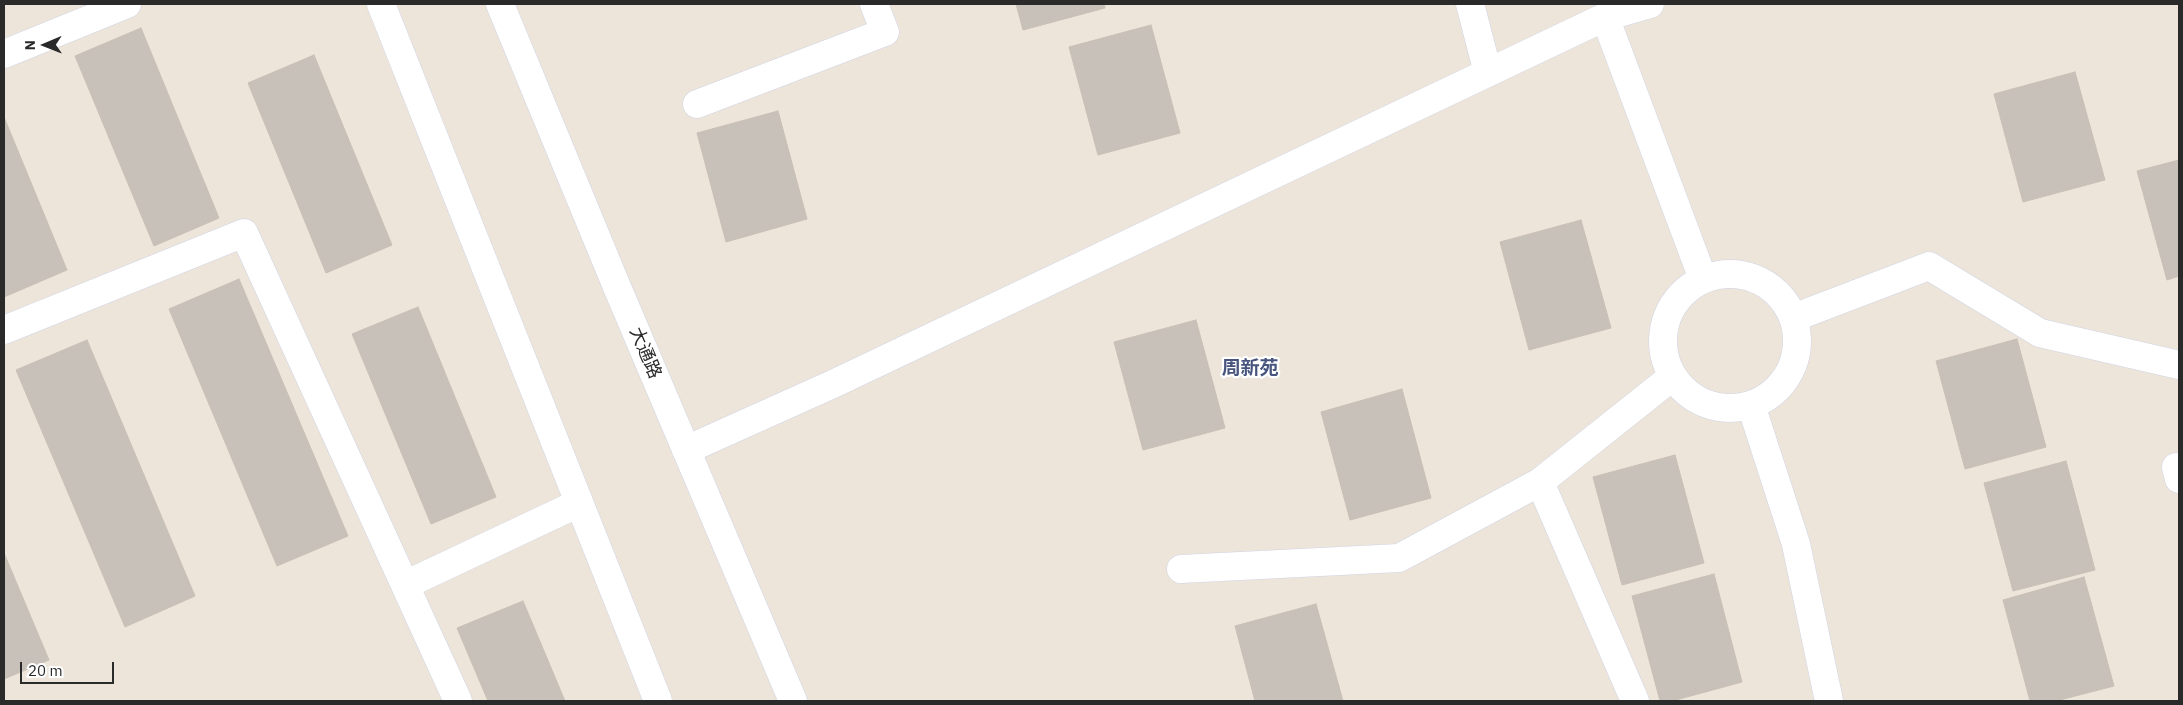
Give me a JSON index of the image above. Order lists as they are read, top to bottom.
{
  "streets": {
    "street": ["大通路"]
  },
  "districts": ["周新苑"],
  "scale_bar": "20 m",
  "north": "left"
}
